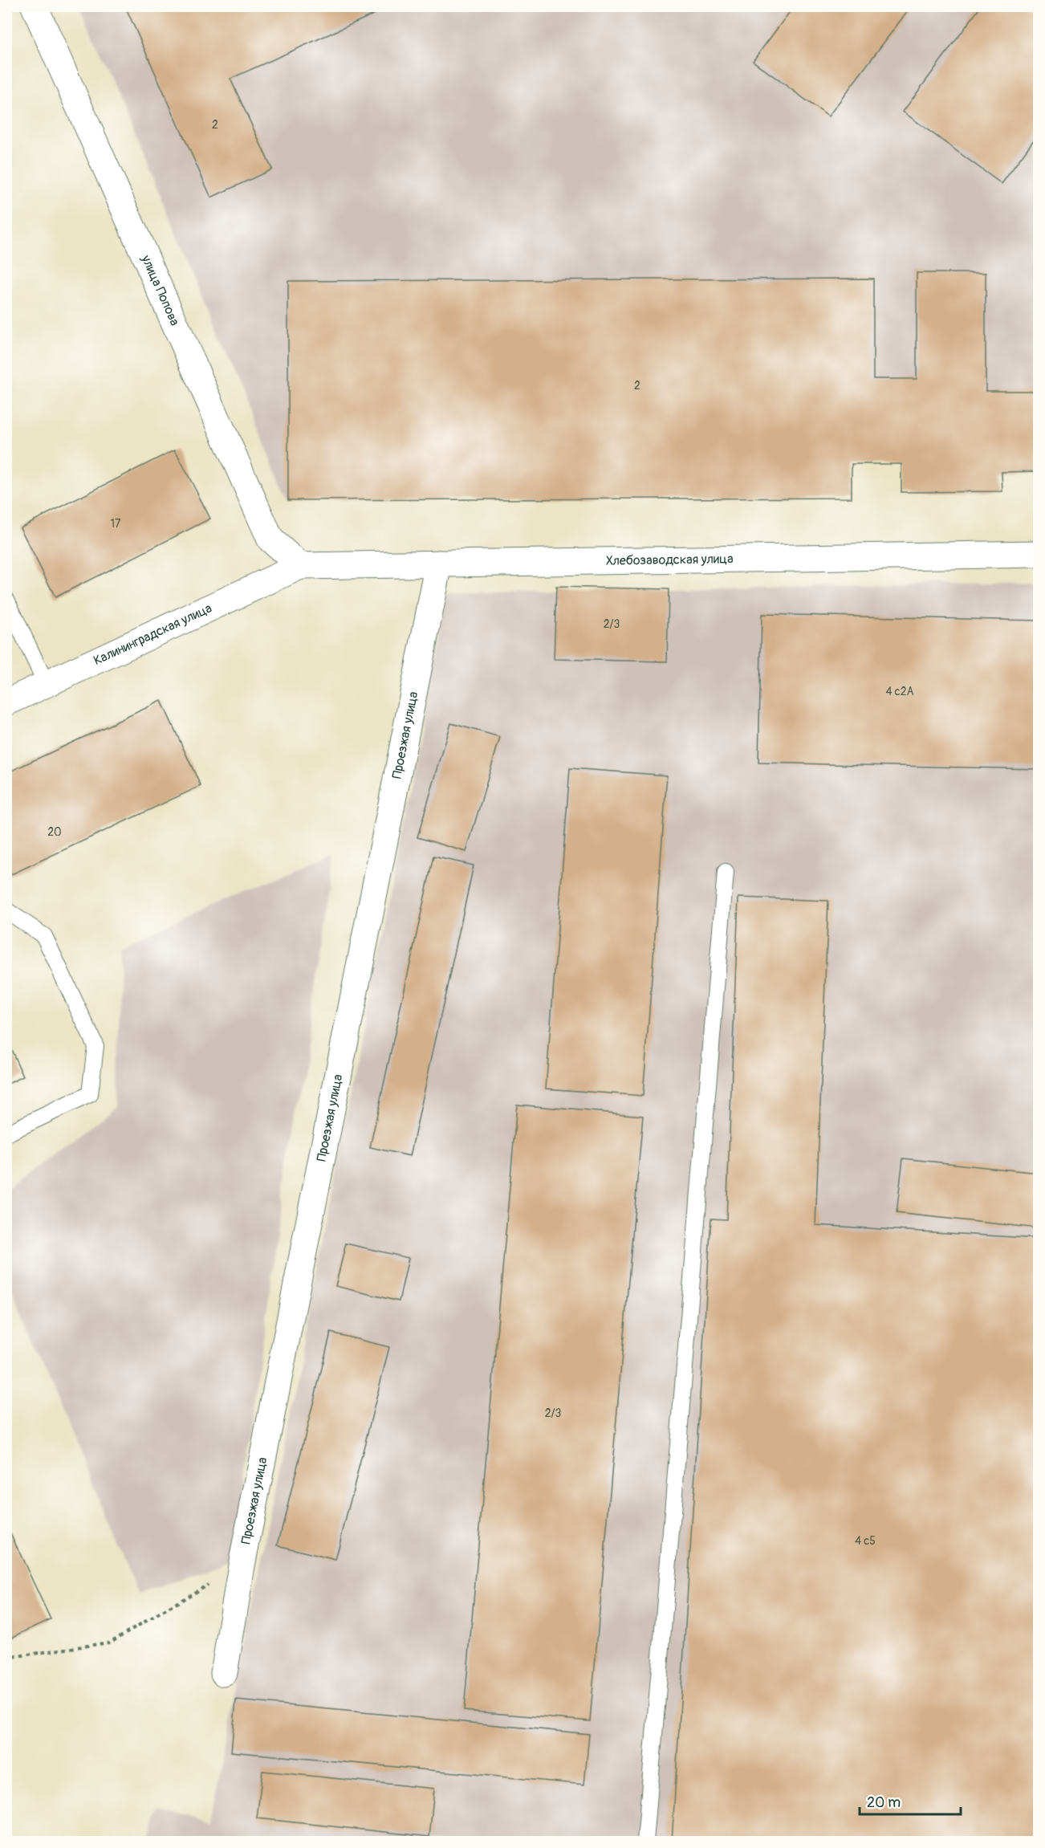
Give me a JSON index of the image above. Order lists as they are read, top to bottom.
{
  "streets": {
    "street": [
      "улица Попова",
      "Хлебозаводская улица",
      "Калининградская улица",
      "Проезжая улица"
    ]
  },
  "crossings": [
    ["улица Попова", "Хлебозаводская улица"],
    ["улица Попова", "Калининградская улица"],
    ["Хлебозаводская улица", "Калининградская улица"],
    ["Хлебозаводская улица", "Проезжая улица"]
  ],
  "house_numbers": [
    "2",
    "2",
    "17",
    "2/3",
    "4 с2А",
    "20",
    "2/3",
    "4 с5"
  ],
  "scale_bar": "20 m"
}
